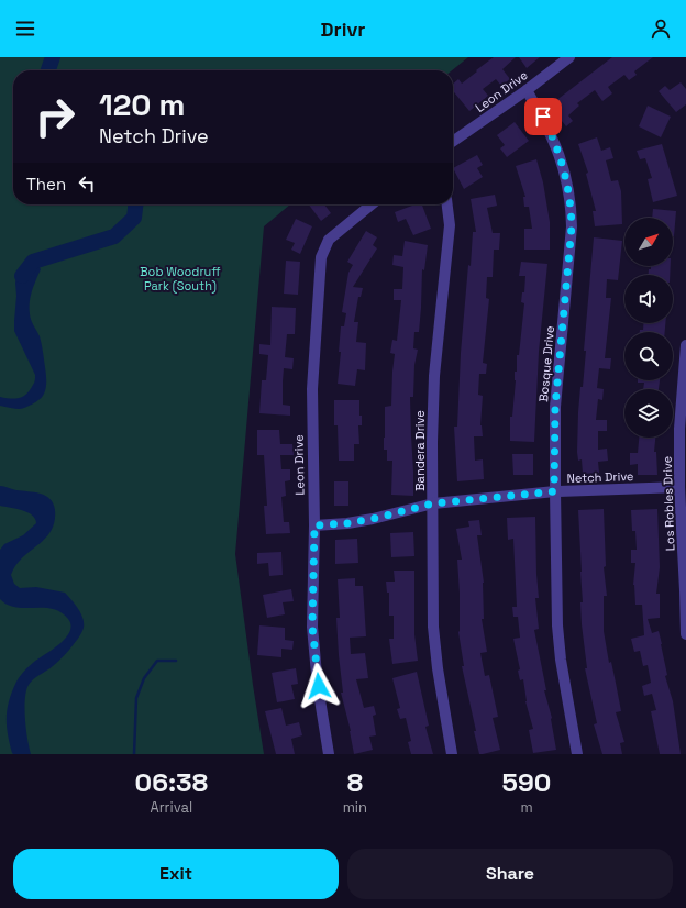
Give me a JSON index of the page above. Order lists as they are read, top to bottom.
{
  "streets": {
    "street": [
      "Leon Drive",
      "Bosque Drive",
      "Bandera Drive",
      "Netch Drive",
      "Los Robles Drive"
    ]
  },
  "crossings": [
    ["Leon Drive", "Bosque Drive"],
    ["Leon Drive", "Netch Drive"],
    ["Bosque Drive", "Netch Drive"],
    ["Bandera Drive", "Netch Drive"],
    ["Netch Drive", "Los Robles Drive"]
  ],
  "parks": ["Bob Woodruff Park (South)"],
  "north": "top right",
  "page": {
    "header": "Drivr",
    "turn": ["120 m", "Netch Drive"],
    "then": "Then",
    "eta": [
      "06:38",
      "Arrival",
      "8",
      "min",
      "590",
      "m"
    ],
    "buttons": ["Exit", "Share"]
  }
}
